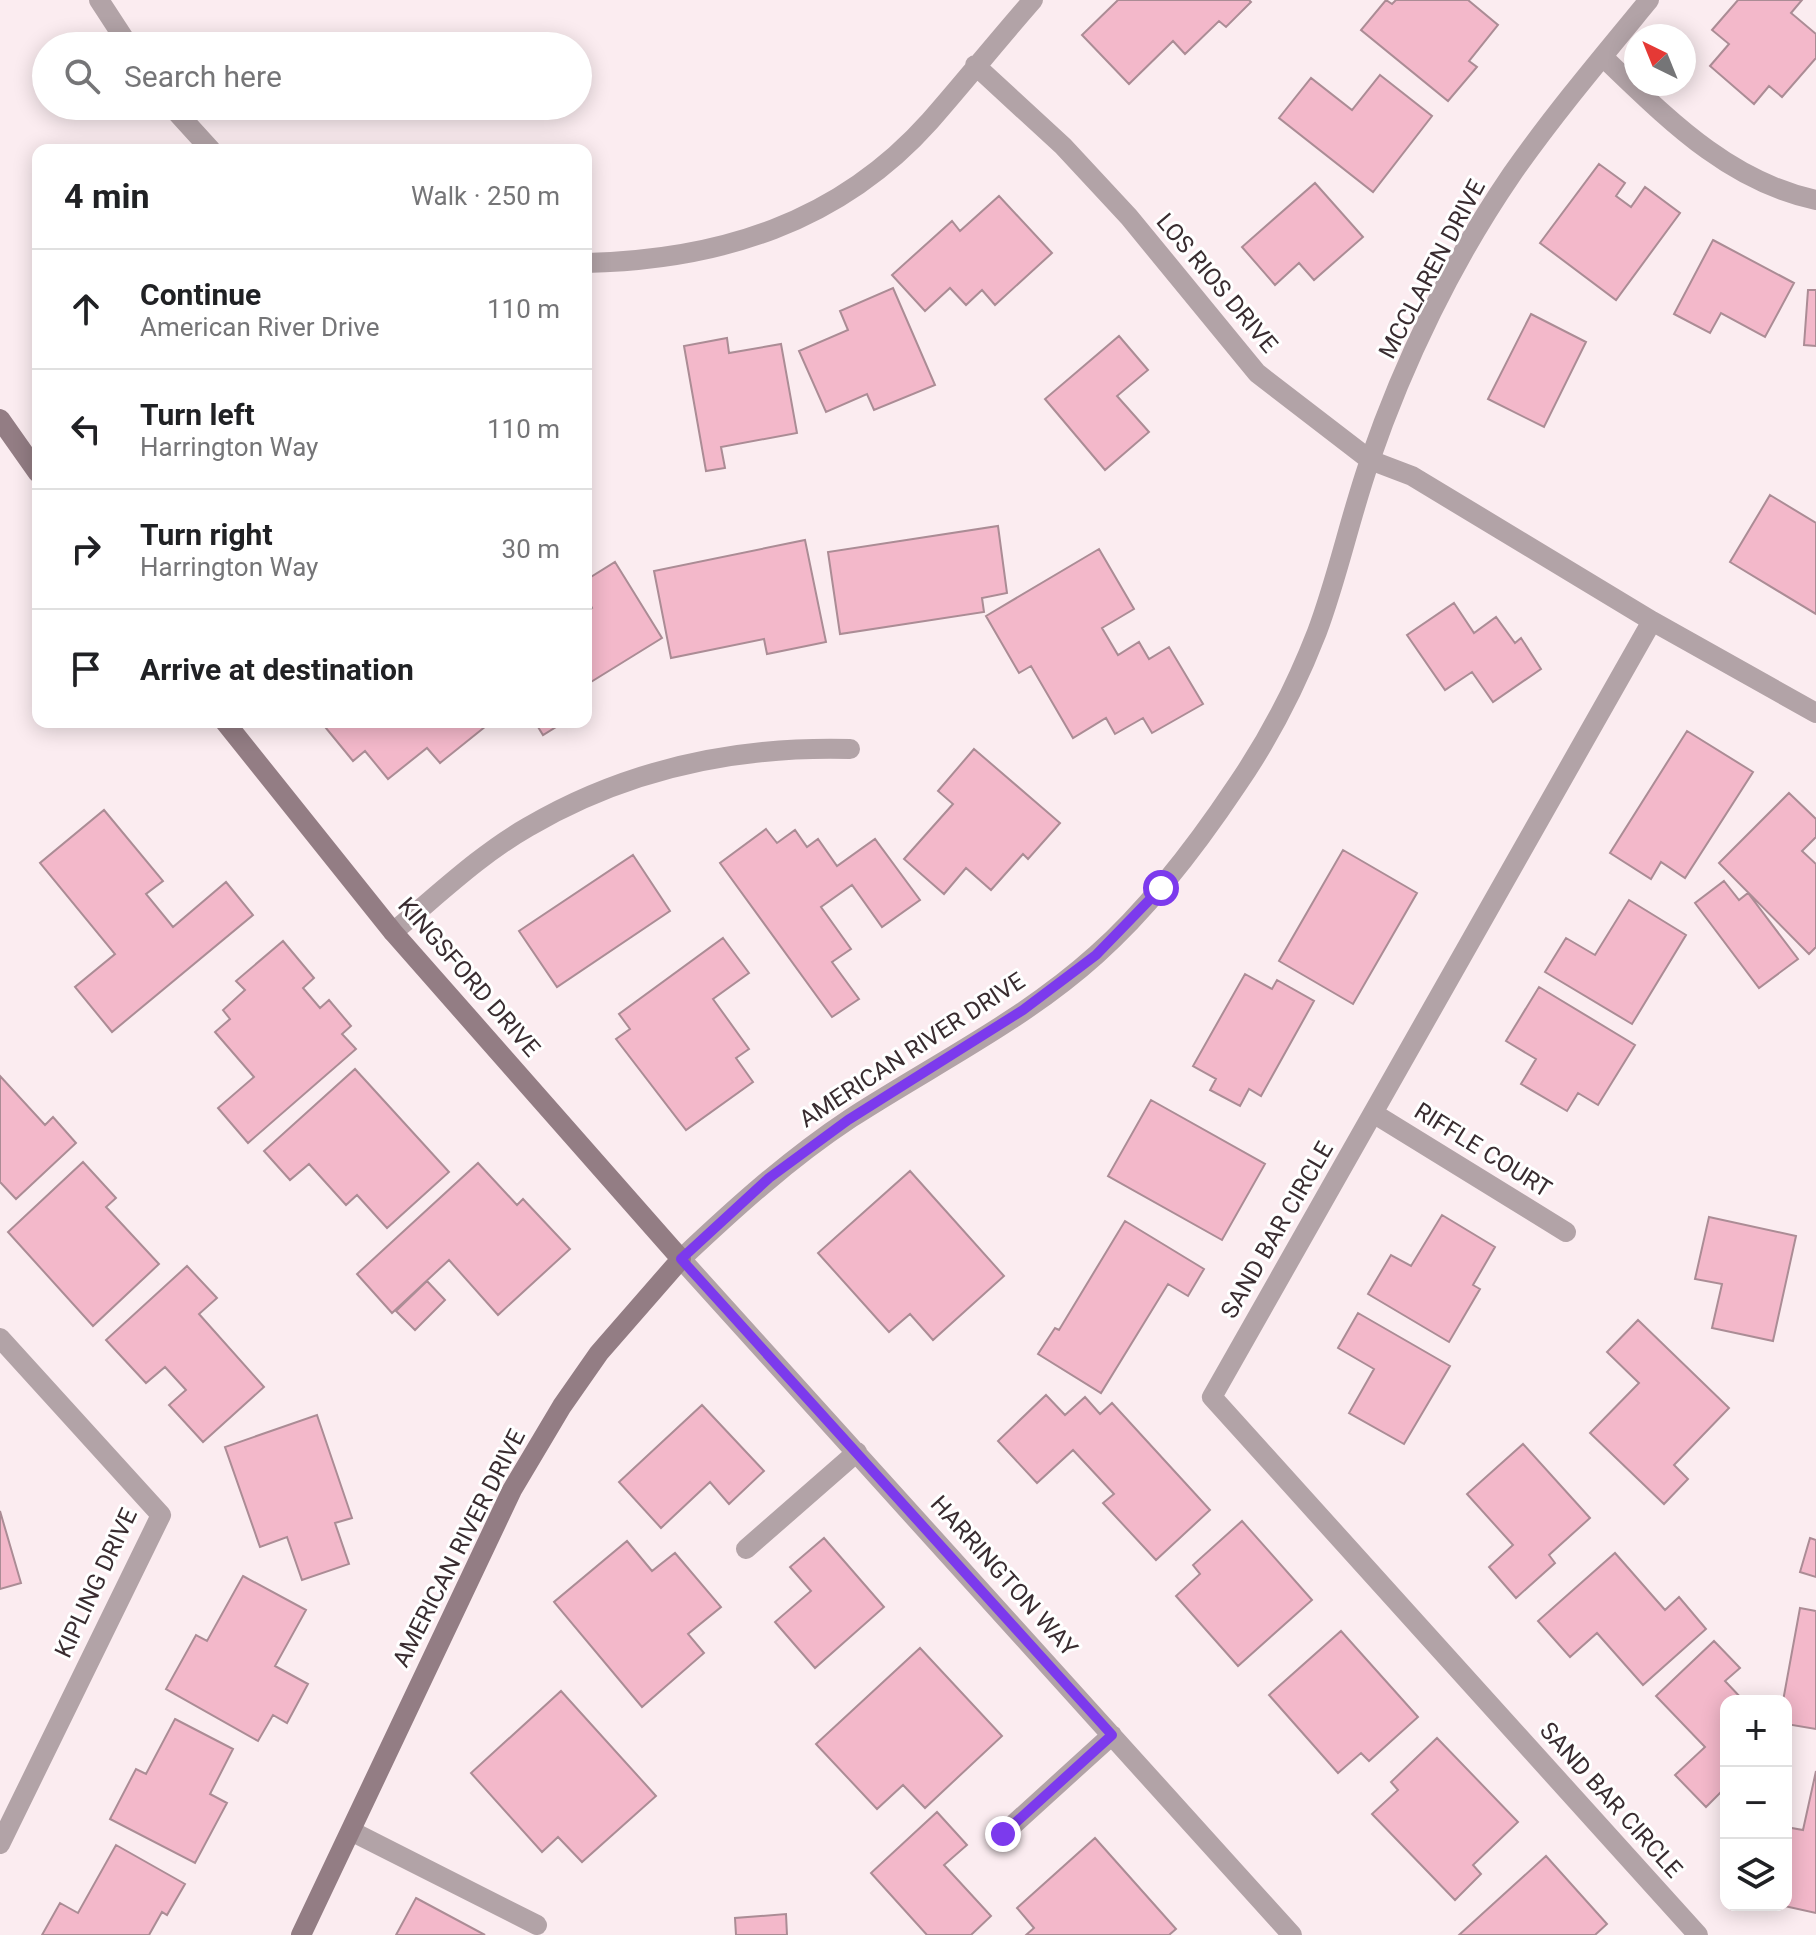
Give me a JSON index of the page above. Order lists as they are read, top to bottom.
{
  "streets": {
    "street": [
      "MCCLAREN DRIVE",
      "LOS RIOS DRIVE",
      "KINGSFORD DRIVE",
      "AMERICAN RIVER DRIVE",
      "RIFFLE COURT",
      "SAND BAR CIRCLE",
      "HARRINGTON WAY",
      "KIPLING DRIVE"
    ]
  },
  "crossings": [
    ["MCCLAREN DRIVE", "LOS RIOS DRIVE"],
    ["MCCLAREN DRIVE", "AMERICAN RIVER DRIVE"],
    ["LOS RIOS DRIVE", "AMERICAN RIVER DRIVE"],
    ["LOS RIOS DRIVE", "SAND BAR CIRCLE"],
    ["KINGSFORD DRIVE", "AMERICAN RIVER DRIVE"],
    ["KINGSFORD DRIVE", "HARRINGTON WAY"],
    ["AMERICAN RIVER DRIVE", "HARRINGTON WAY"],
    ["RIFFLE COURT", "SAND BAR CIRCLE"]
  ],
  "north": "top left",
  "page": {
    "search": "Search here",
    "heading": ["4 min", "Walk · 250 m"],
    "list": [
      ["Continue", "American River Drive", "110 m"],
      ["Turn left", "Harrington Way", "110 m"],
      ["Turn right", "Harrington Way", "30 m"],
      "Arrive at destination"
    ],
    "map_buttons": ["+", "−"]
  }
}
